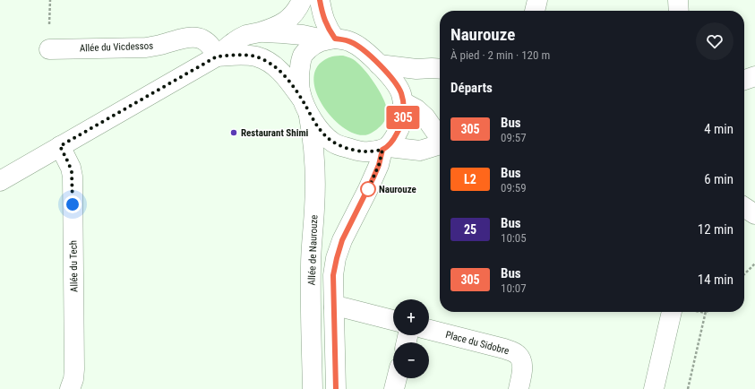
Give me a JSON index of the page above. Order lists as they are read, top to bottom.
{
  "streets": {
    "street": [
      "Allée du Vicdessos",
      "Allée de Naurouze",
      "Allée du Tech",
      "Place du Sidobre"
    ]
  },
  "places": ["Restaurant Shimi", "Naurouze"],
  "lines": ["bus line 305"],
  "page": {
    "on_map": "305",
    "heading": [
      ["Naurouze", "À pied · 2 min · 120 m"],
      "Départs"
    ],
    "list": [
      {
        "mark": "305",
        "name": "Bus",
        "note": "09:57",
        "value": "4 min"
      },
      {
        "mark": "L2",
        "name": "Bus",
        "note": "09:59",
        "value": "6 min"
      },
      {
        "mark": "25",
        "name": "Bus",
        "note": "10:05",
        "value": "12 min"
      },
      {
        "mark": "305",
        "name": "Bus",
        "note": "10:07",
        "value": "14 min"
      }
    ],
    "map_buttons": ["+", "−"]
  }
}
